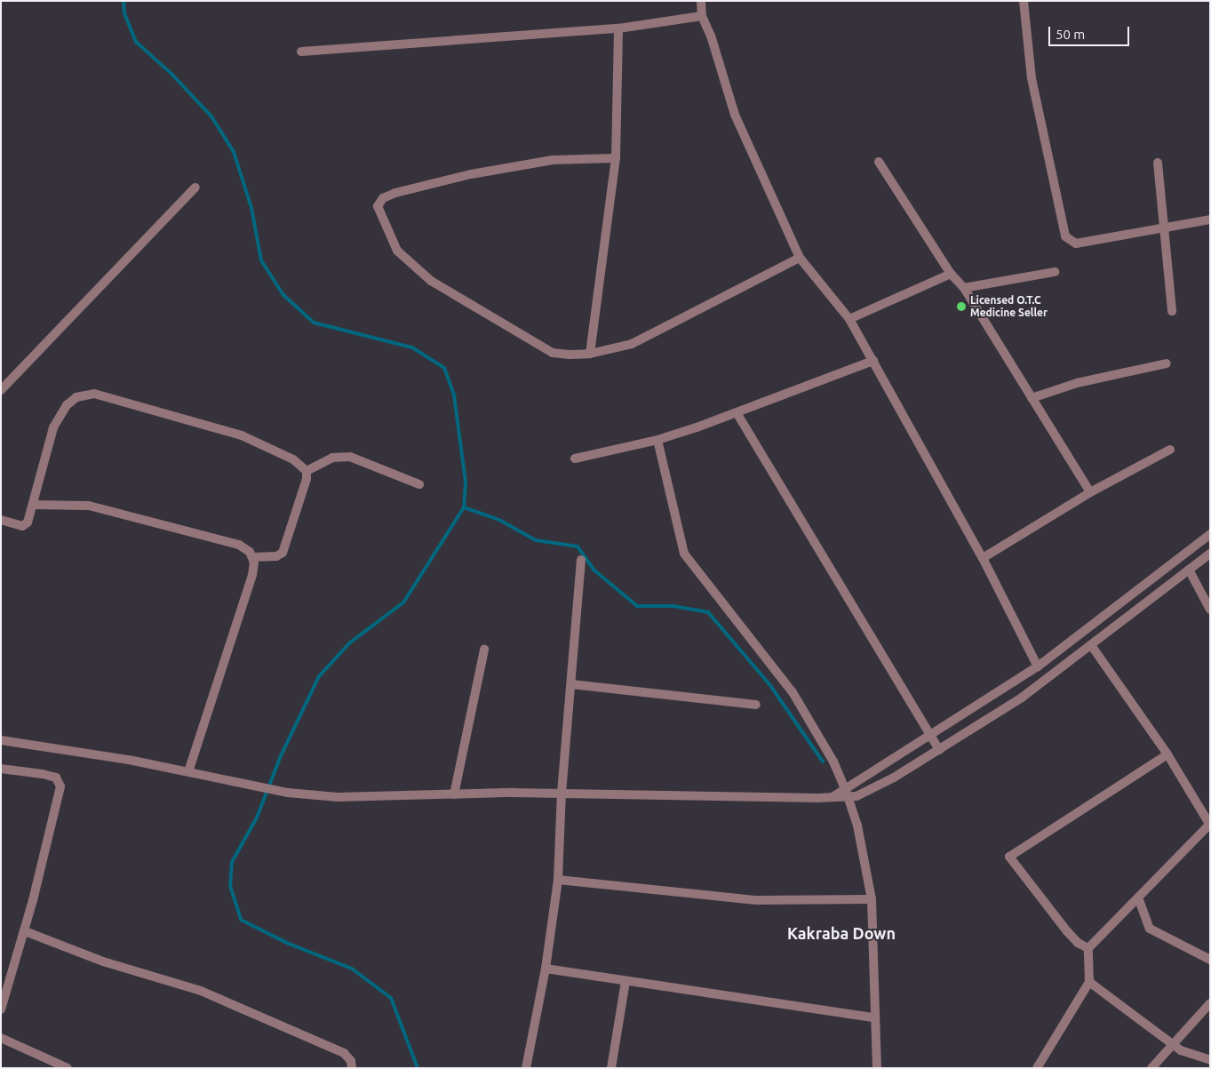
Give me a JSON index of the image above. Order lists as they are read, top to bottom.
{
  "districts": ["Kakraba Down"],
  "places": ["Licensed O.T.C Medicine Seller"],
  "scale_bar": "50 m"
}
